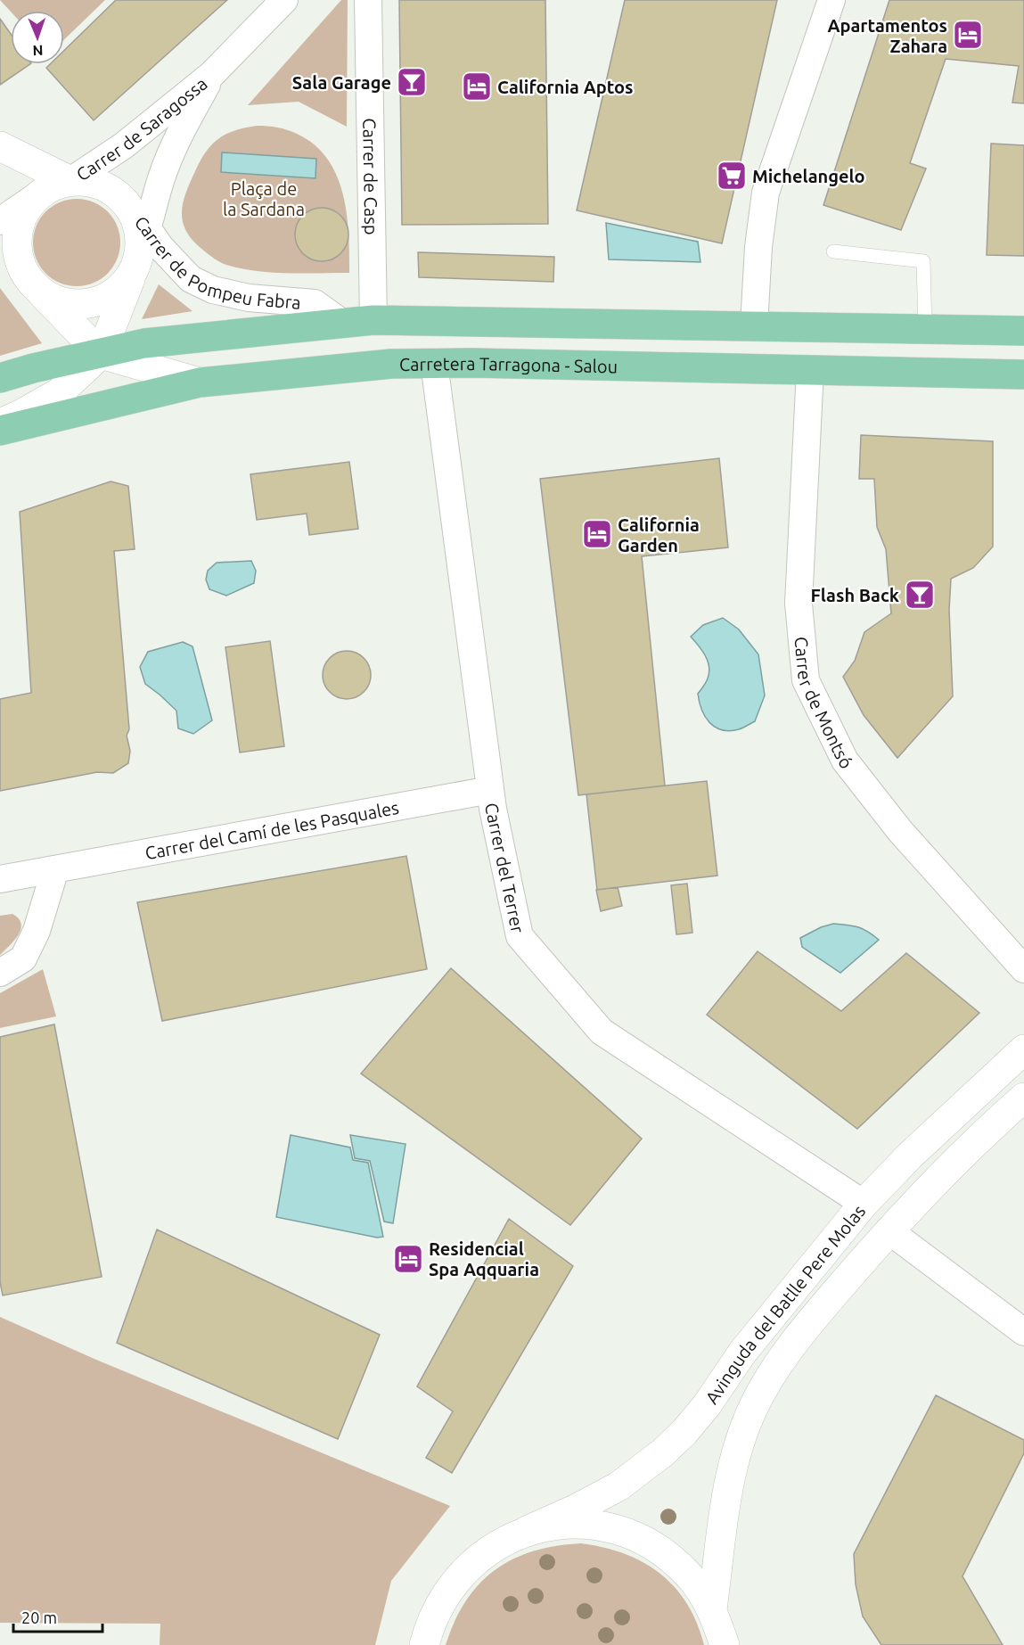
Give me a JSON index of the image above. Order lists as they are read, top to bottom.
{
  "streets": {
    "main road": ["Carretera Tarragona - Salou"],
    "street": [
      "Carrer de Saragossa",
      "Carrer de Casp",
      "Carrer de Pompeu Fabra",
      "Carrer de Montsó",
      "Carrer del Camí de les Pasquales",
      "Carrer del Terrer",
      "Avinguda del Batlle Pere Molas"
    ]
  },
  "crossings": [
    ["Carrer de Saragossa", "Carrer de Pompeu Fabra"],
    ["Carretera Tarragona - Salou", "Carrer de Montsó"],
    ["Carretera Tarragona - Salou", "Carrer del Terrer"],
    ["Carrer del Camí de les Pasquales", "Carrer del Terrer"],
    ["Carrer del Terrer", "Avinguda del Batlle Pere Molas"]
  ],
  "parks": ["Plaça de la Sardana"],
  "places": {
    "hotel": [
      "Apartamentos Zahara",
      "California Aptos",
      "California Garden",
      "Residencial Spa Aqquaria"
    ],
    "bar": ["Sala Garage", "Flash Back"],
    "supermarket": ["Michelangelo"]
  },
  "scale_bar": "20 m",
  "north": "bottom"
}
